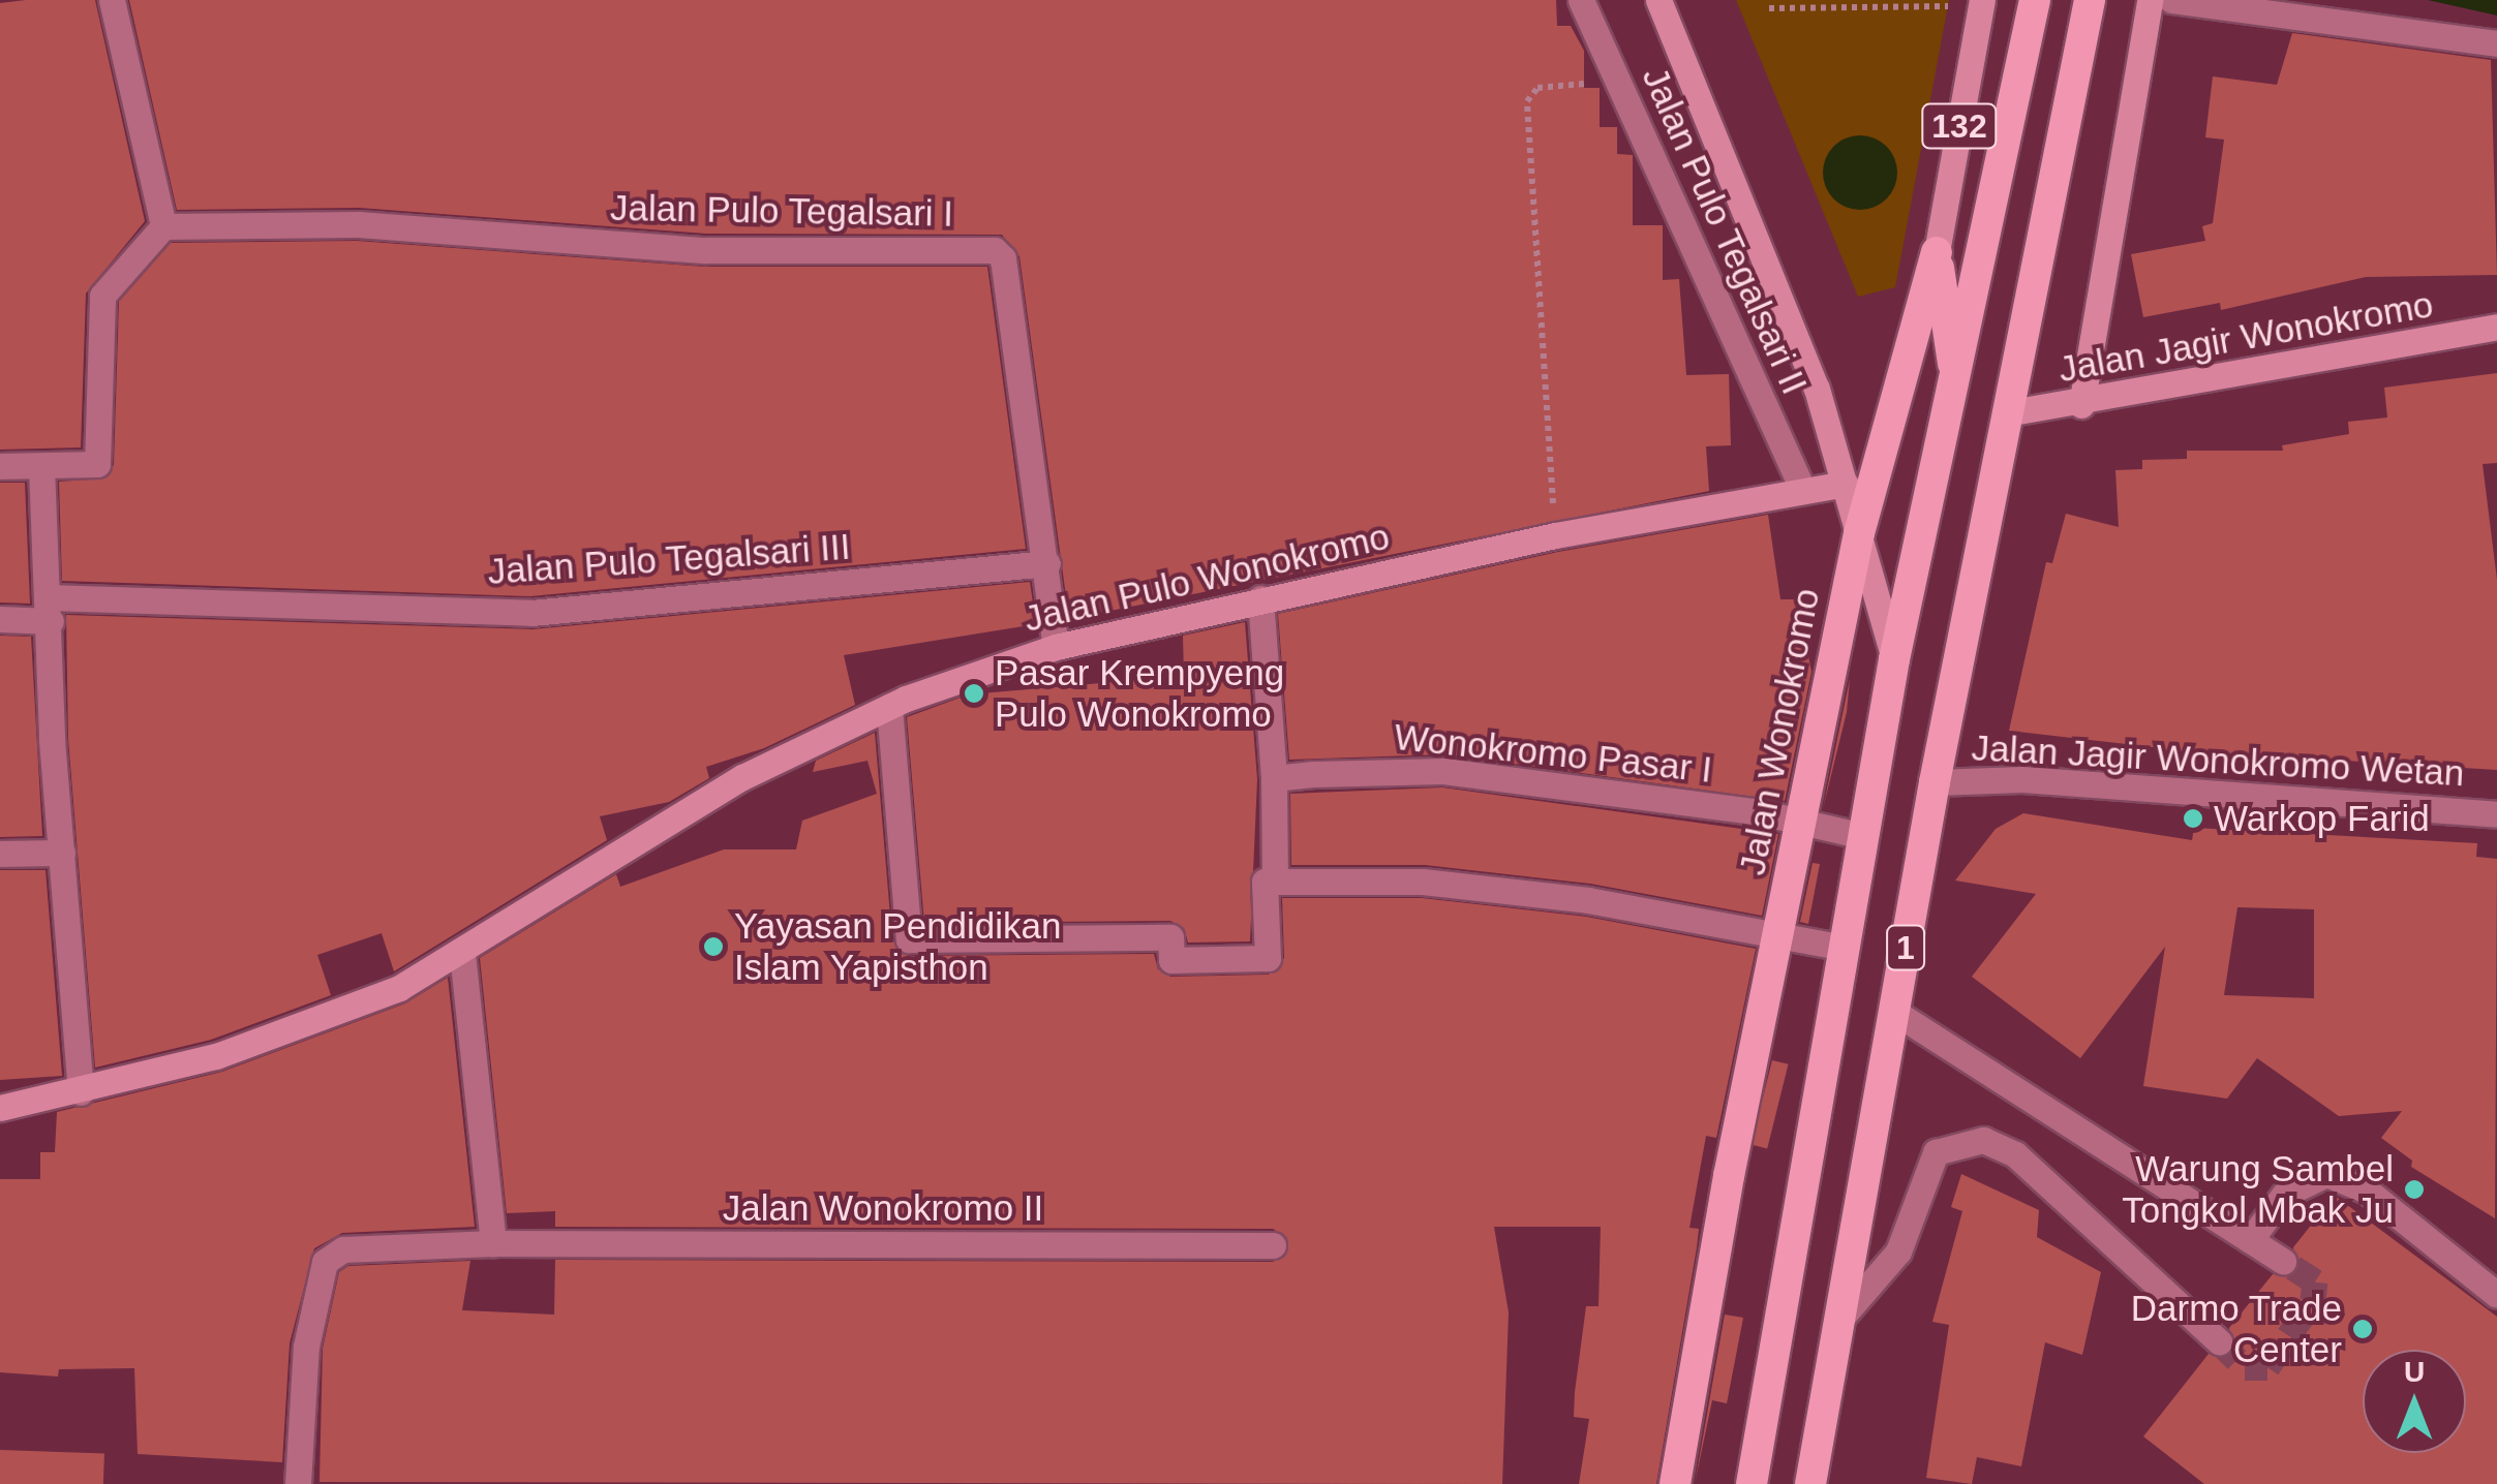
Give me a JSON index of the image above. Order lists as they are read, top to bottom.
{
  "streets": {
    "highway": ["Jalan Wonokromo", "1"],
    "main road": ["132", "Jalan Jagir Wonokromo", "Jalan Pulo Wonokromo"],
    "street": [
      "Jalan Pulo Tegalsari I",
      "Jalan Pulo Tegalsari II",
      "Jalan Pulo Tegalsari III",
      "Wonokromo Pasar I",
      "Jalan Jagir Wonokromo Wetan",
      "Jalan Wonokromo II"
    ]
  },
  "crossings": [
    ["Jalan Pulo Tegalsari I", "Jalan Pulo Tegalsari III"],
    ["Jalan Pulo Tegalsari I", "Jalan Pulo Wonokromo"],
    ["Jalan Pulo Tegalsari II", "Jalan Pulo Wonokromo"],
    ["Jalan Jagir Wonokromo", "1"],
    ["Jalan Wonokromo", "1"],
    ["Wonokromo Pasar I", "1"],
    ["Jalan Jagir Wonokromo Wetan", "1"]
  ],
  "places": [
    "Pasar Krempyeng Pulo Wonokromo",
    "Warkop Farid",
    "Yayasan Pendidikan Islam Yapisthon",
    "Warung Sambel Tongkol Mbak Ju",
    "Darmo Trade Center"
  ],
  "north": "top"
}
